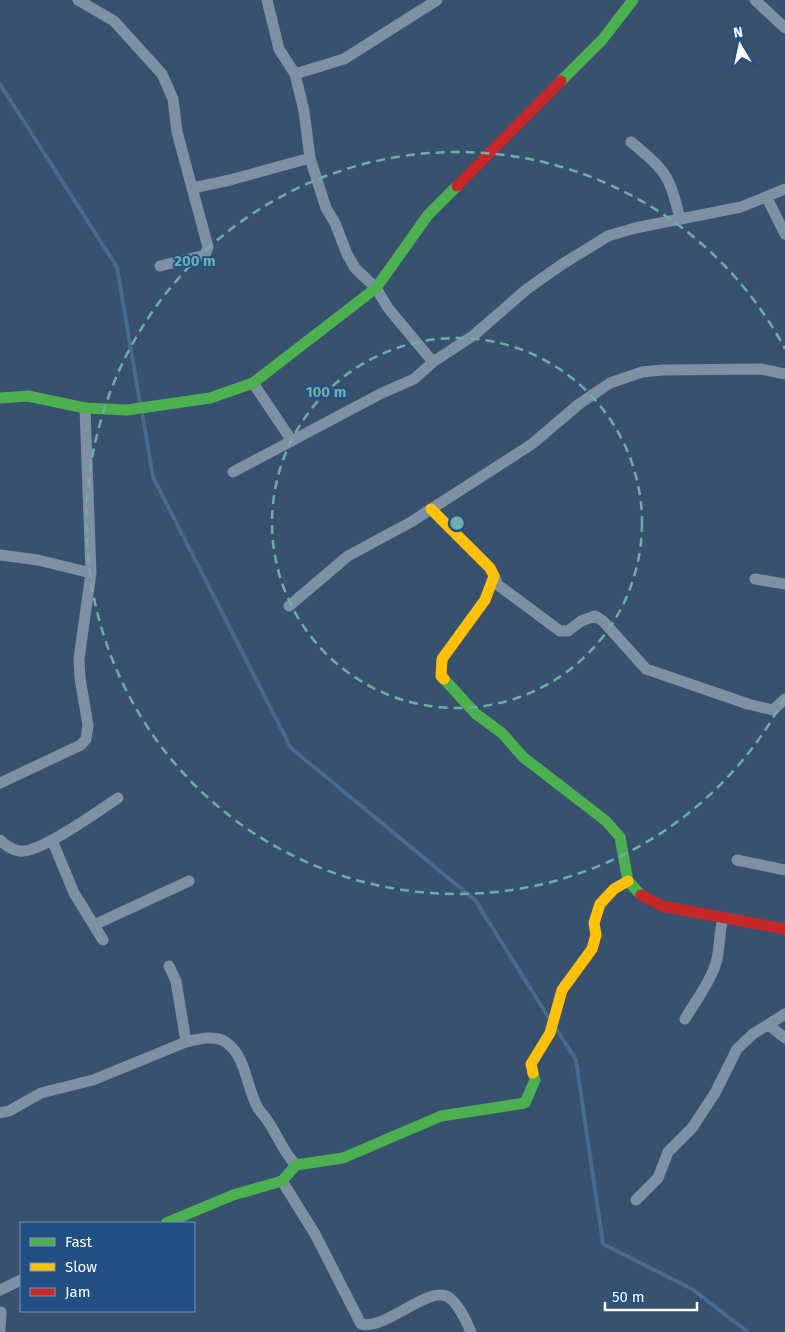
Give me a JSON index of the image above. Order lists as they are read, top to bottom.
{
  "legend": ["Fast", "Slow", "Jam"],
  "scale_bar": "50 m",
  "north": "top",
  "rings": ["200 m", "100 m"]
}
